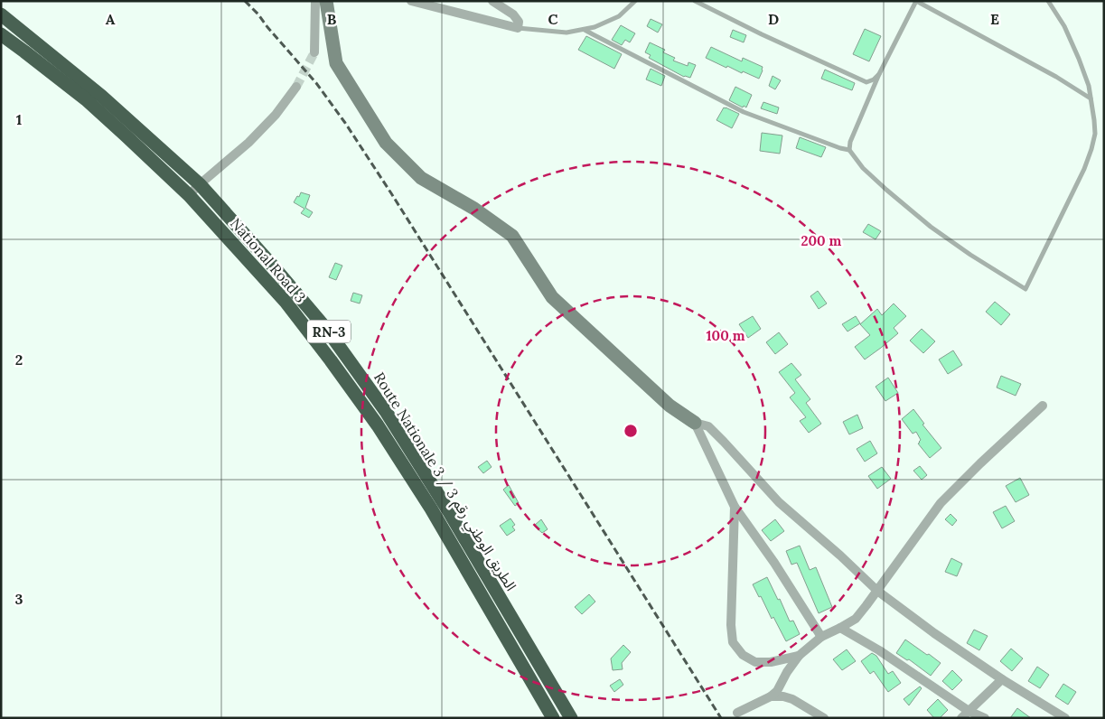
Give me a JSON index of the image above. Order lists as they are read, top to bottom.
{
  "streets": {
    "highway": ["National Road 3", "RN-3", "Route Nationale 3 / الطريق الوطني رقم 3"]
  },
  "grid": {
    "columns": [
      "A",
      "B",
      "C",
      "D",
      "E"
    ],
    "rows": ["1", "2", "3"]
  },
  "rings": ["200 m", "100 m"]
}
